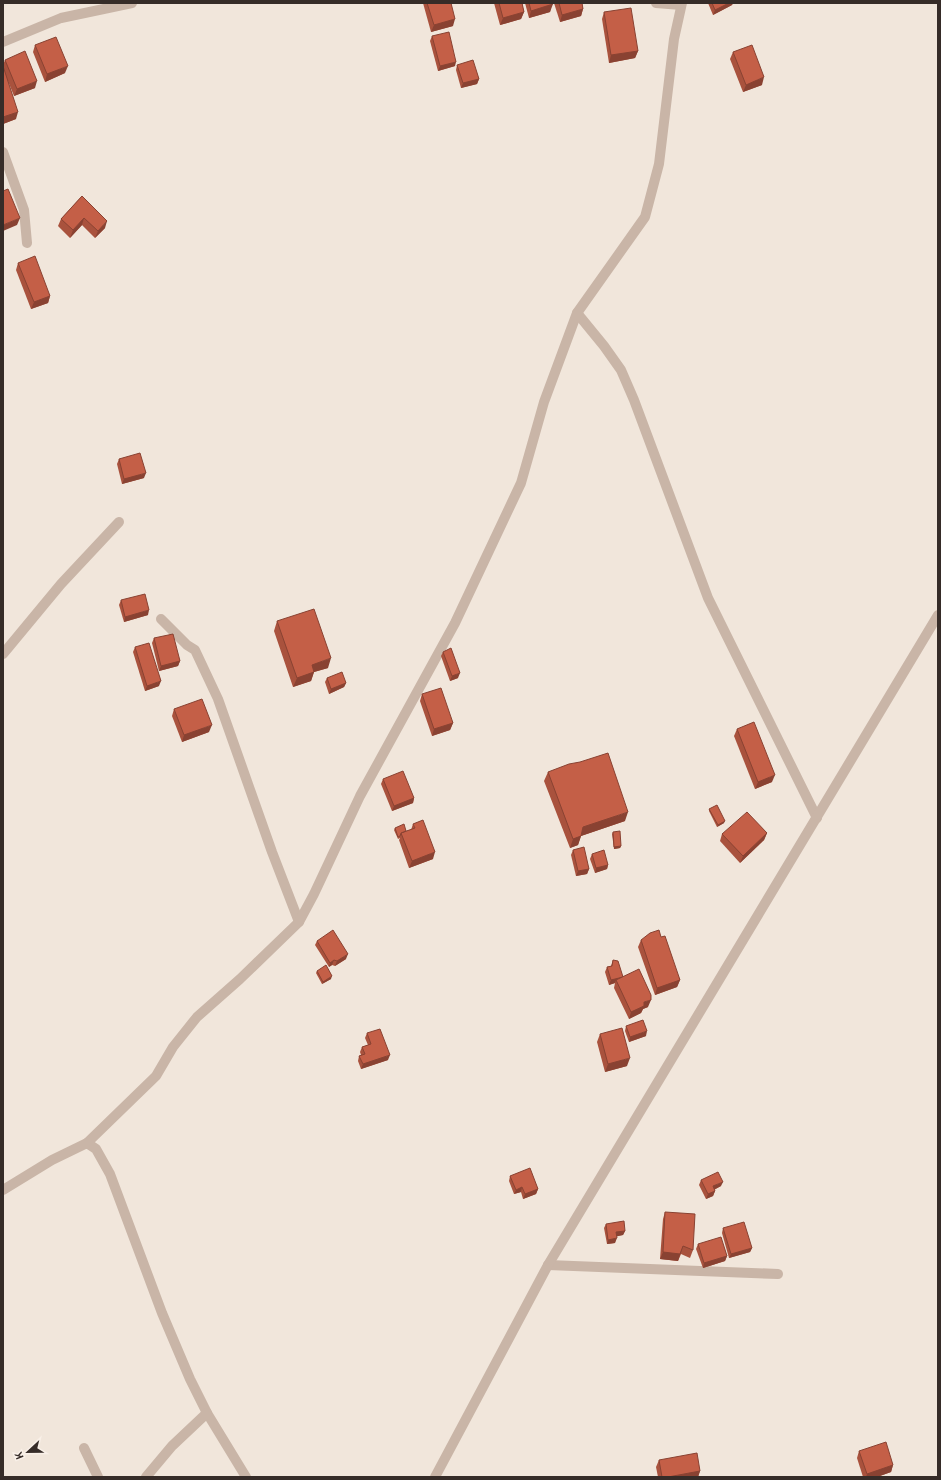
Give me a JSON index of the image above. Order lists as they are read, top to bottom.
{
  "north": "left"
}
